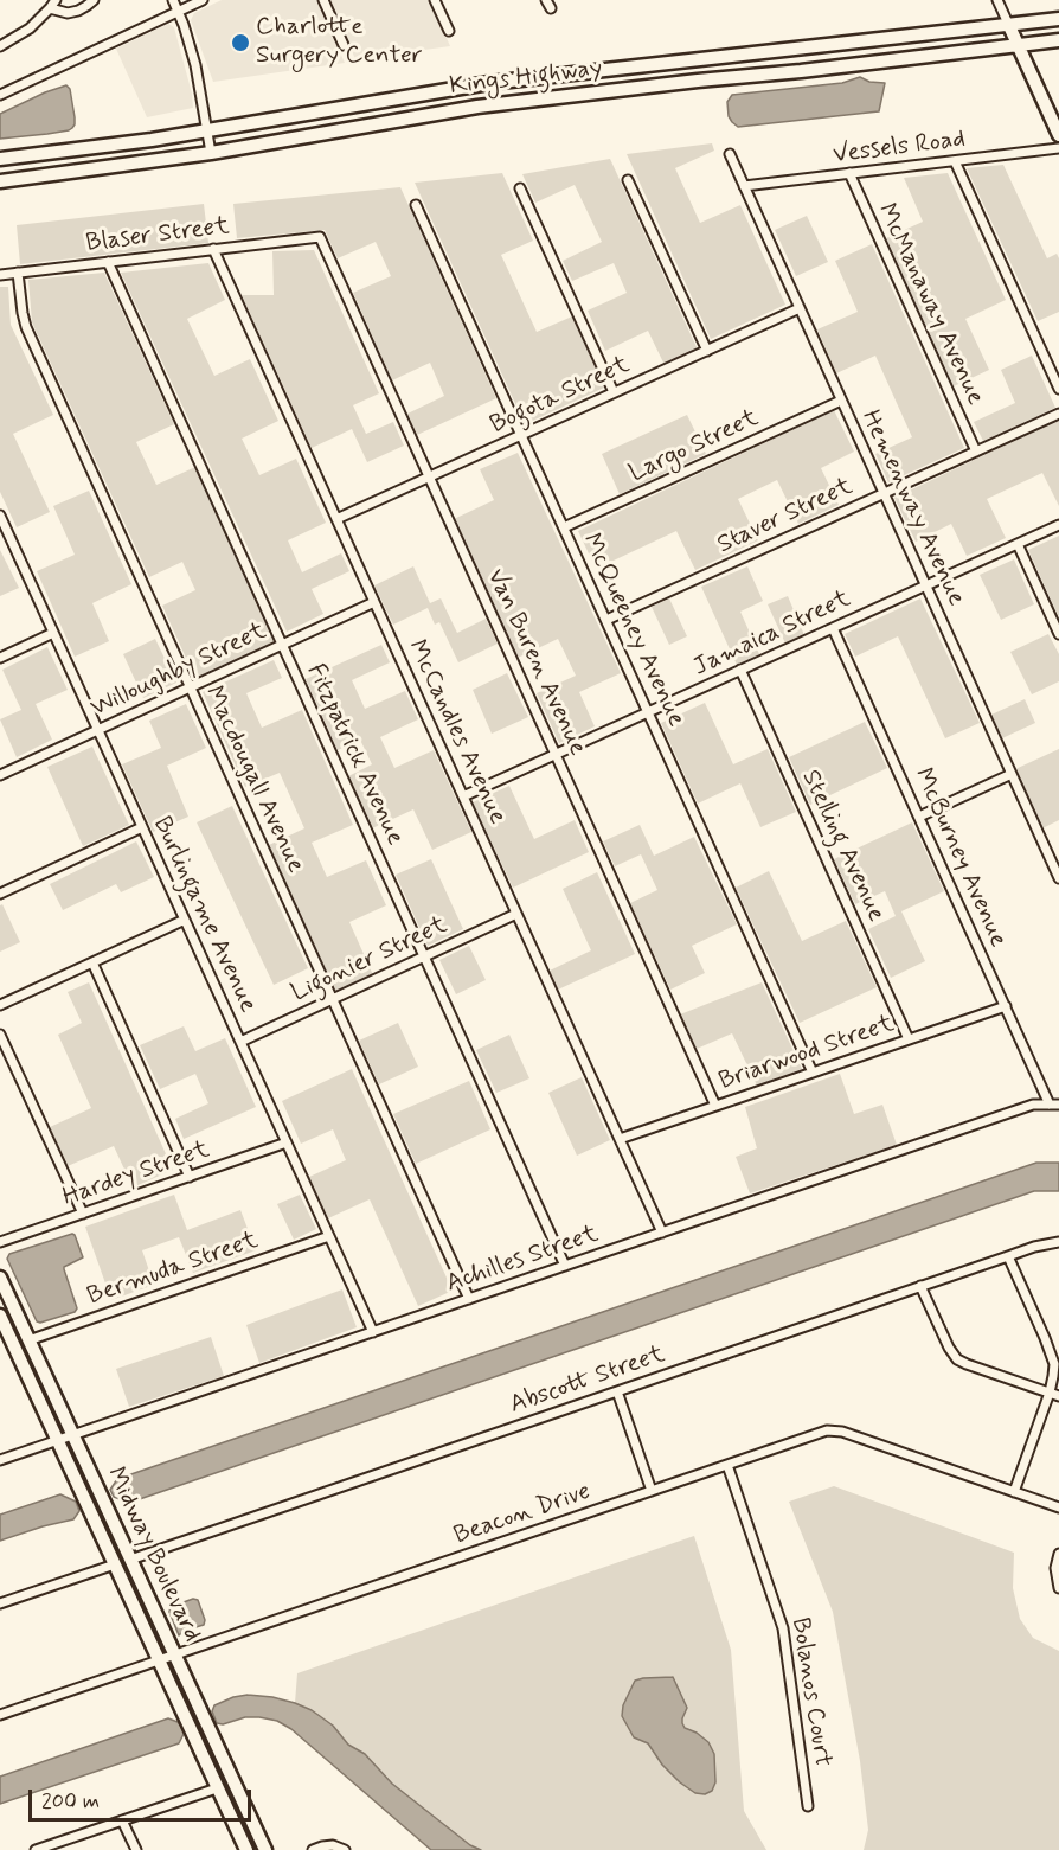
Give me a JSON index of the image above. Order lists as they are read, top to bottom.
{
  "streets": {
    "main road": ["Kings Highway", "Midway Boulevard"],
    "street": [
      "Vessels Road",
      "Blaser Street",
      "McManaway Avenue",
      "Bogota Street",
      "Largo Street",
      "Hemenway Avenue",
      "Staver Street",
      "McQueeney Avenue",
      "Jamaica Street",
      "Van Buren Avenue",
      "Willoughby Street",
      "McCandles Avenue",
      "Fitzpatrick Avenue",
      "Macdougall Avenue",
      "Stelling Avenue",
      "McBurney Avenue",
      "Burlingame Avenue",
      "Ligonier Street",
      "Briarwood Street",
      "Hardey Street",
      "Achilles Street",
      "Bermuda Street",
      "Abscott Street",
      "Beacon Drive",
      "Bolanos Court"
    ]
  },
  "crossings": [
    ["Vessels Road", "McManaway Avenue"],
    ["Vessels Road", "Hemenway Avenue"],
    ["Blaser Street", "Van Buren Avenue"],
    ["Blaser Street", "McCandles Avenue"],
    ["Blaser Street", "Fitzpatrick Avenue"],
    ["Blaser Street", "Macdougall Avenue"],
    ["McManaway Avenue", "Staver Street"],
    ["Bogota Street", "Hemenway Avenue"],
    ["Bogota Street", "McQueeney Avenue"],
    ["Bogota Street", "Van Buren Avenue"],
    ["Bogota Street", "McCandles Avenue"],
    ["Largo Street", "Hemenway Avenue"],
    ["Largo Street", "McQueeney Avenue"],
    ["Hemenway Avenue", "Staver Street"],
    ["Hemenway Avenue", "Jamaica Street"],
    ["Staver Street", "McQueeney Avenue"],
    ["McQueeney Avenue", "Jamaica Street"],
    ["McQueeney Avenue", "Briarwood Street"],
    ["Jamaica Street", "Van Buren Avenue"],
    ["Jamaica Street", "McCandles Avenue"],
    ["Jamaica Street", "Stelling Avenue"],
    ["Jamaica Street", "McBurney Avenue"],
    ["Van Buren Avenue", "Briarwood Street"],
    ["Willoughby Street", "McCandles Avenue"],
    ["Willoughby Street", "Fitzpatrick Avenue"],
    ["Willoughby Street", "Macdougall Avenue"],
    ["Willoughby Street", "Burlingame Avenue"],
    ["McCandles Avenue", "Ligonier Street"],
    ["McCandles Avenue", "Briarwood Street"],
    ["McCandles Avenue", "Achilles Street"],
    ["Fitzpatrick Avenue", "Ligonier Street"],
    ["Fitzpatrick Avenue", "Achilles Street"],
    ["Macdougall Avenue", "Ligonier Street"],
    ["Macdougall Avenue", "Achilles Street"],
    ["Stelling Avenue", "Briarwood Street"],
    ["McBurney Avenue", "Briarwood Street"],
    ["McBurney Avenue", "Achilles Street"],
    ["Burlingame Avenue", "Ligonier Street"],
    ["Burlingame Avenue", "Hardey Street"],
    ["Burlingame Avenue", "Achilles Street"],
    ["Burlingame Avenue", "Bermuda Street"],
    ["Achilles Street", "Midway Boulevard"],
    ["Bermuda Street", "Midway Boulevard"],
    ["Abscott Street", "Midway Boulevard"],
    ["Beacon Drive", "Midway Boulevard"],
    ["Beacon Drive", "Bolanos Court"]
  ],
  "places": ["Charlotte Surgery Center"],
  "scale_bar": "200 m"
}
